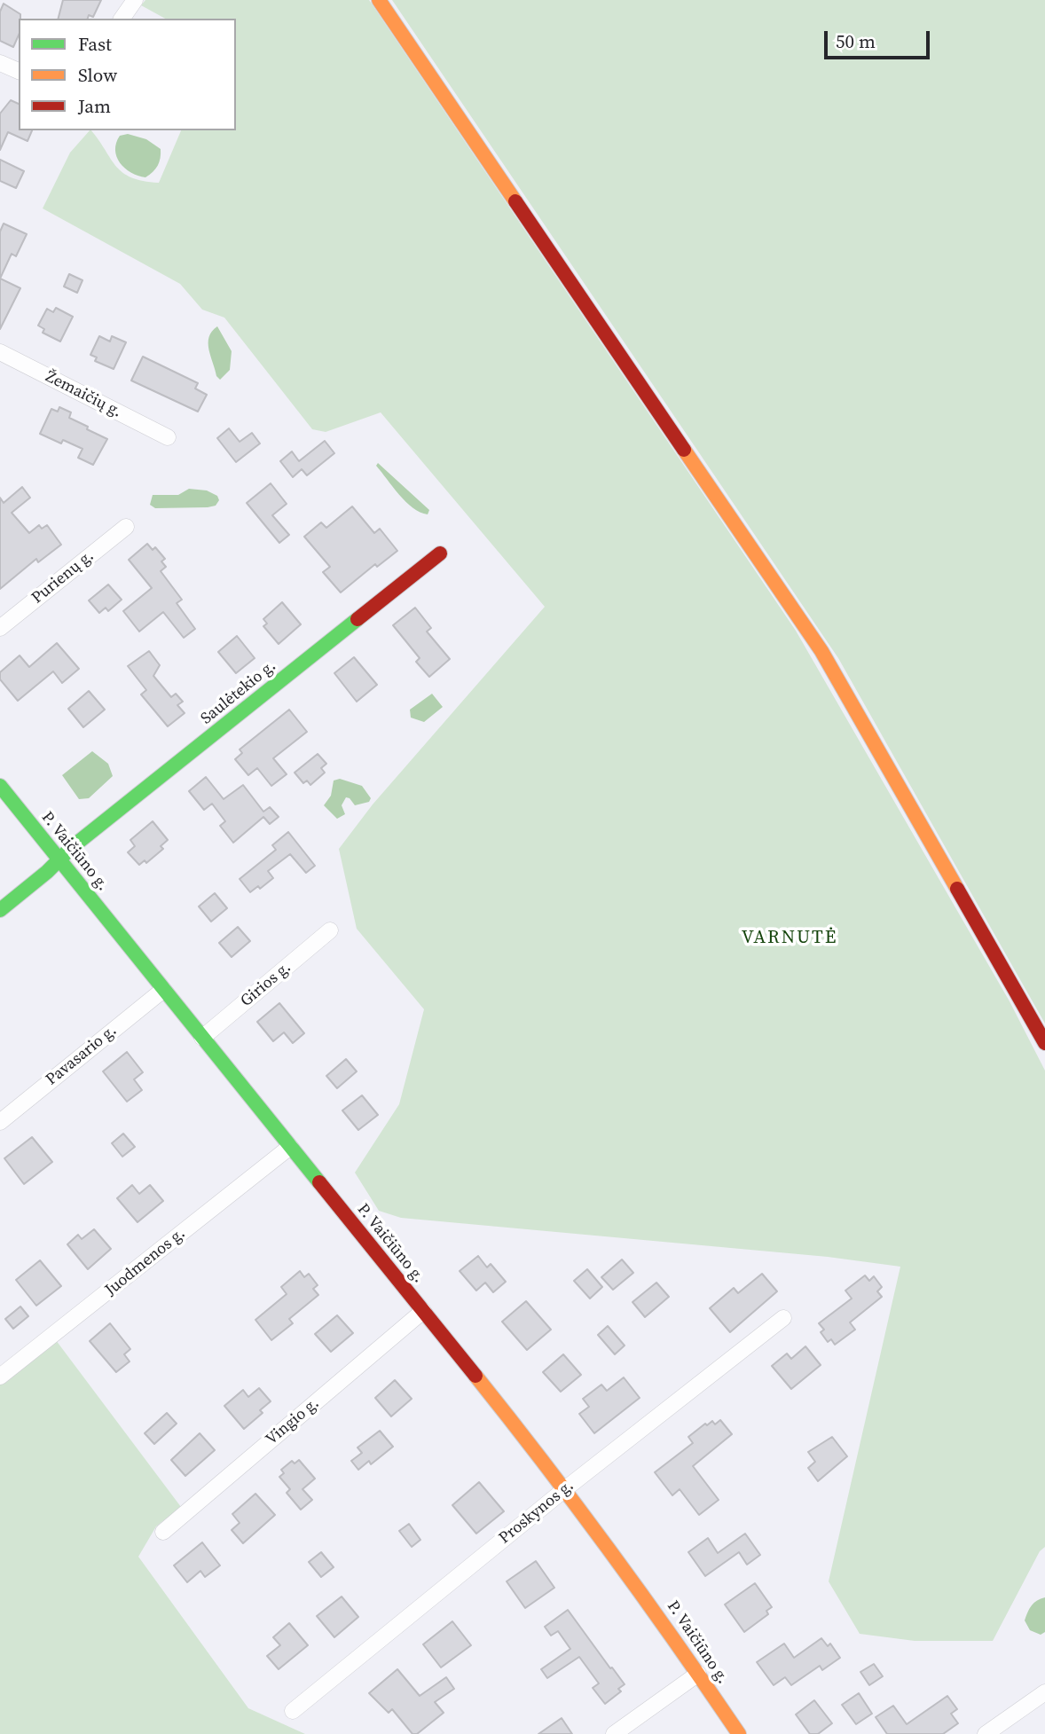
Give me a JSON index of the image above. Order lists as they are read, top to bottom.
{
  "streets": {
    "street": [
      "Žemaičių g.",
      "Purienų g.",
      "Saulėtekio g.",
      "P. Vaičiūno g.",
      "Girios g.",
      "Pavasario g.",
      "Juodmenos g.",
      "Vingio g.",
      "Proskynos g."
    ]
  },
  "crossings": [
    ["Saulėtekio g.", "P. Vaičiūno g."],
    ["P. Vaičiūno g.", "Girios g."],
    ["P. Vaičiūno g.", "Pavasario g."],
    ["P. Vaičiūno g.", "Juodmenos g."],
    ["P. Vaičiūno g.", "Vingio g."],
    ["P. Vaičiūno g.", "Proskynos g."]
  ],
  "districts": ["VARNUTĖ"],
  "legend": ["Fast", "Slow", "Jam"],
  "scale_bar": "50 m"
}
